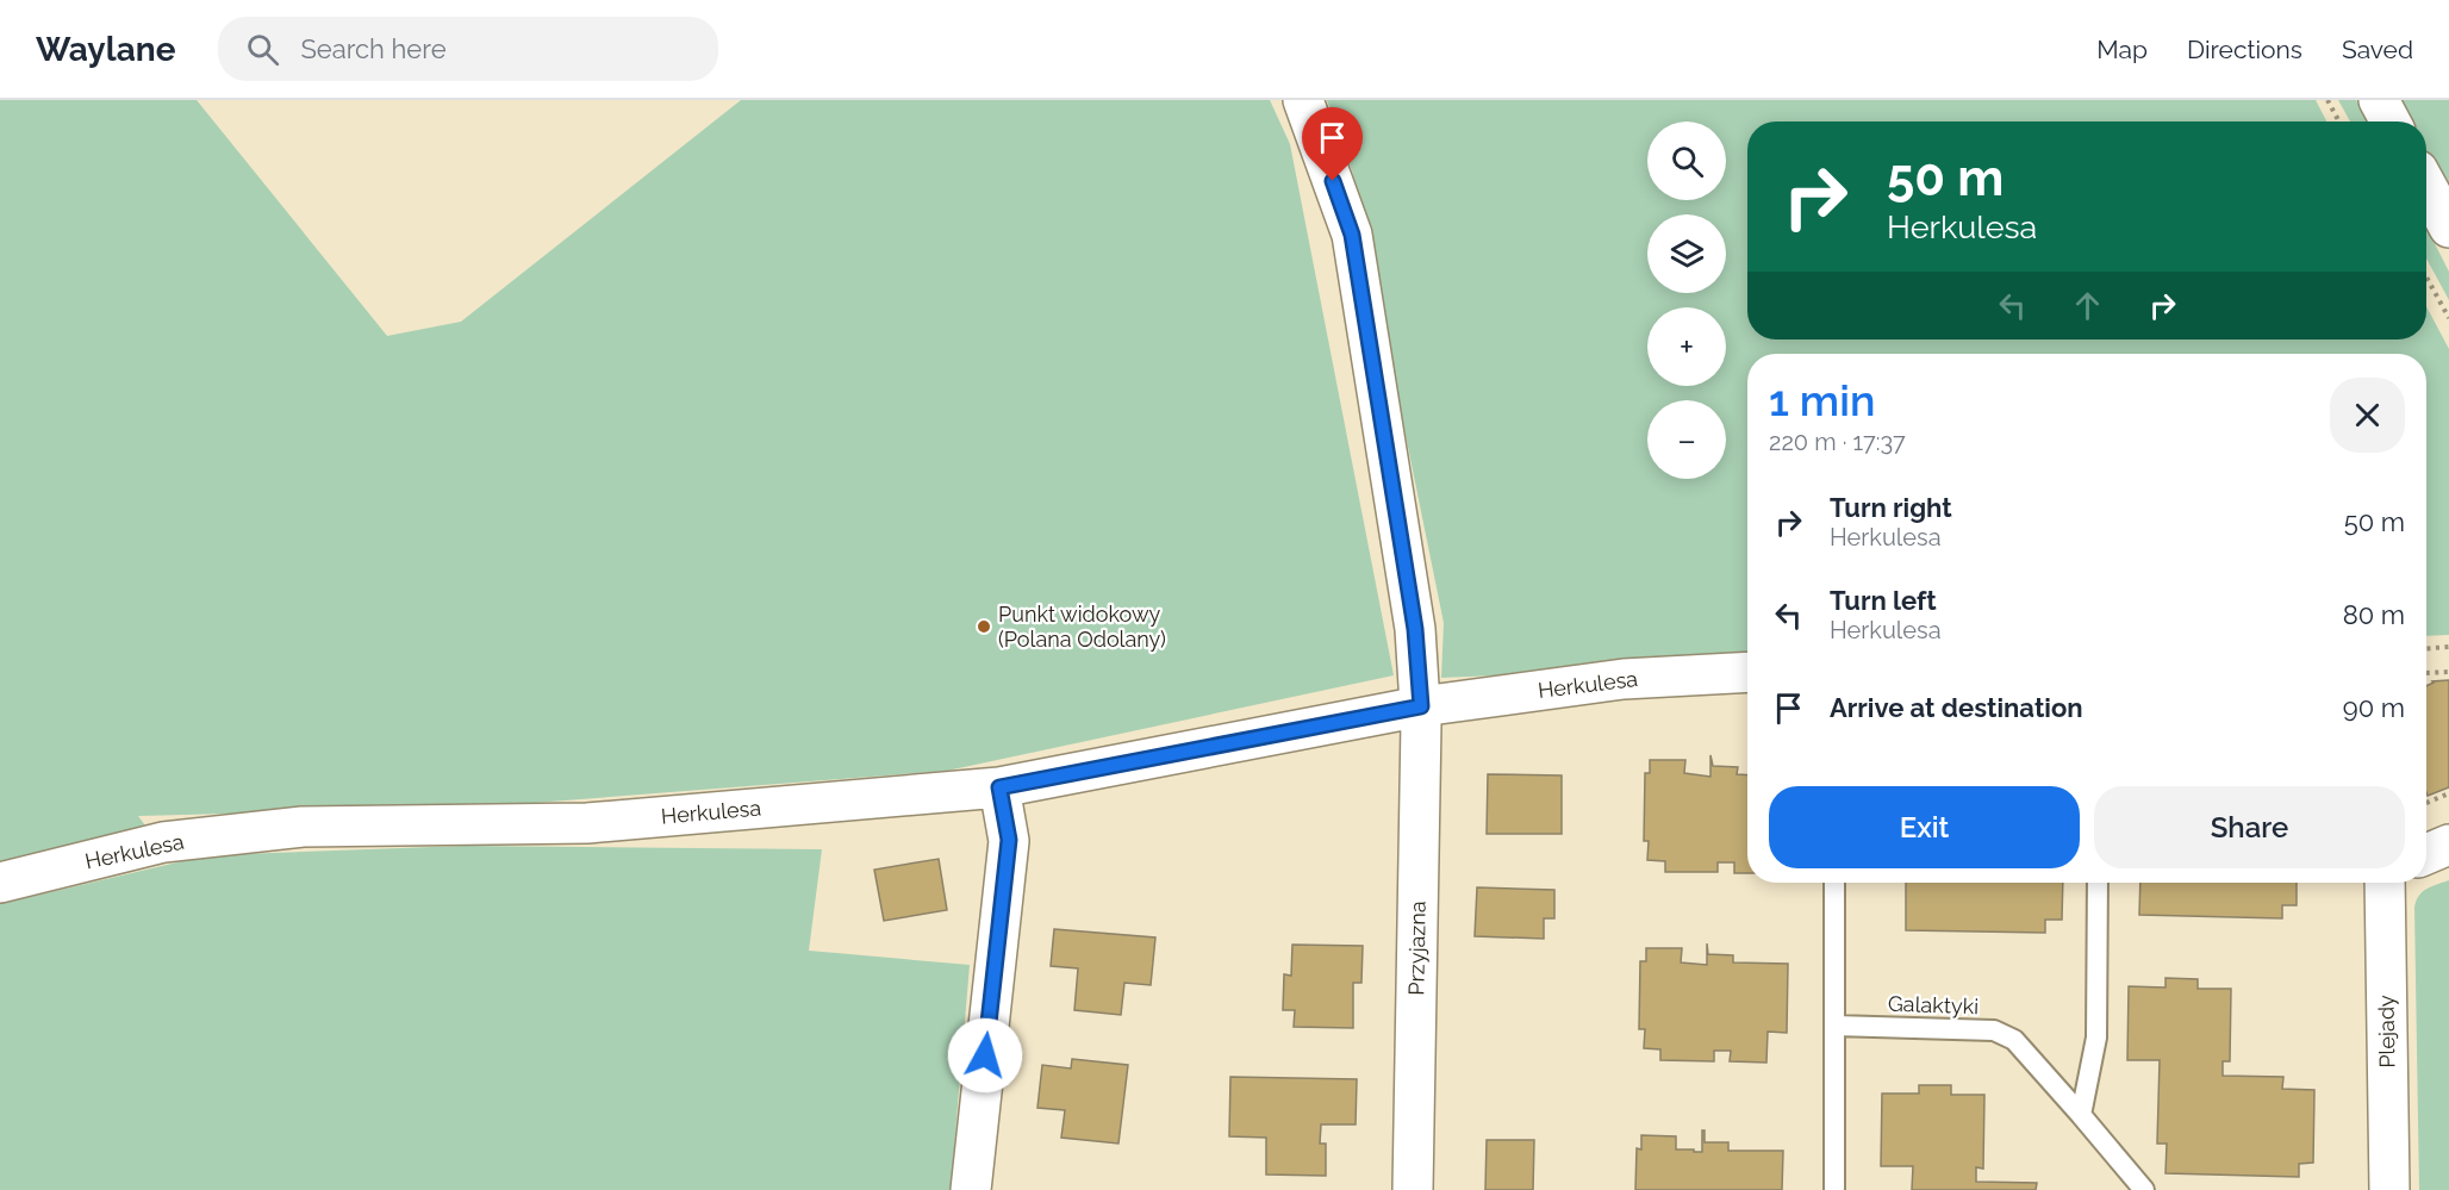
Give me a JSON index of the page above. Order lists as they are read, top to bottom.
{
  "streets": {
    "street": ["Herkulesa", "Przyjazna", "Plejady"],
    "lane": ["Galaktyki"]
  },
  "crossings": [
    ["Herkulesa", "Przyjazna"]
  ],
  "places": ["Punkt widokowy (Polana Odolany)"],
  "page": {
    "header": "Waylane",
    "search": "Search here",
    "nav": ["Map", "Directions", "Saved"],
    "map_buttons": ["+", "−"],
    "turn": ["50 m", "Herkulesa"],
    "heading": ["1 min", "220 m · 17:37"],
    "list": [
      {
        "name": "Turn right",
        "note": "Herkulesa",
        "value": "50 m"
      },
      {
        "name": "Turn left",
        "note": "Herkulesa",
        "value": "80 m"
      },
      {
        "name": "Arrive at destination",
        "value": "90 m"
      }
    ],
    "buttons": ["Exit", "Share"]
  }
}
